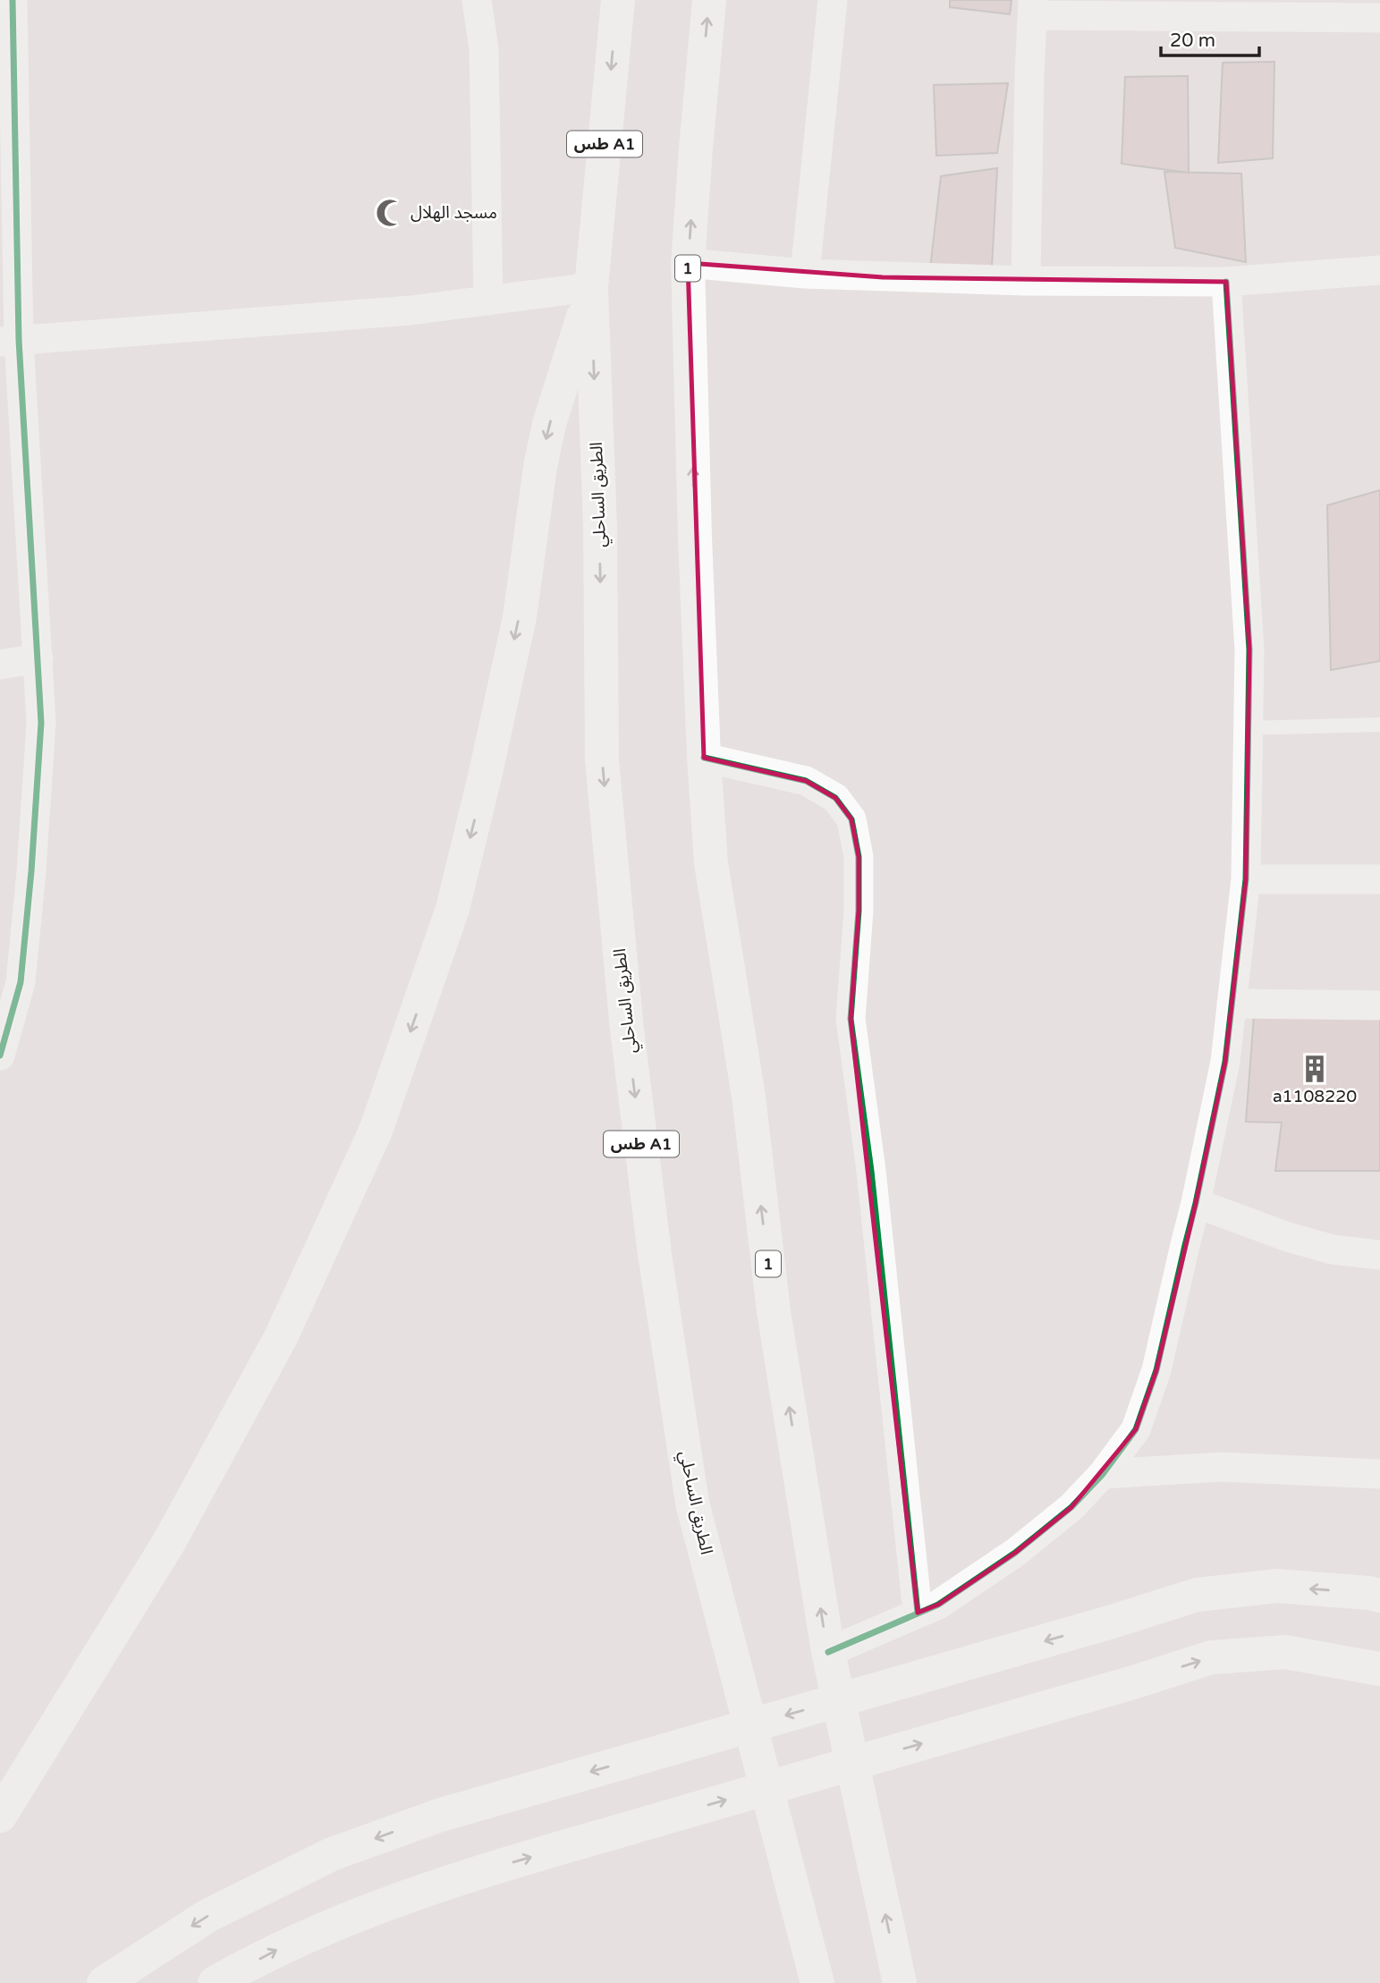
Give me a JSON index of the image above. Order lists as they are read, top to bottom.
{
  "streets": {
    "highway": ["طس A1", "1", "الطريق الساحلي"]
  },
  "places": {
    "mosque": ["مسجد الهلال"],
    "building": ["a1108220"]
  },
  "scale_bar": "20 m"
}
